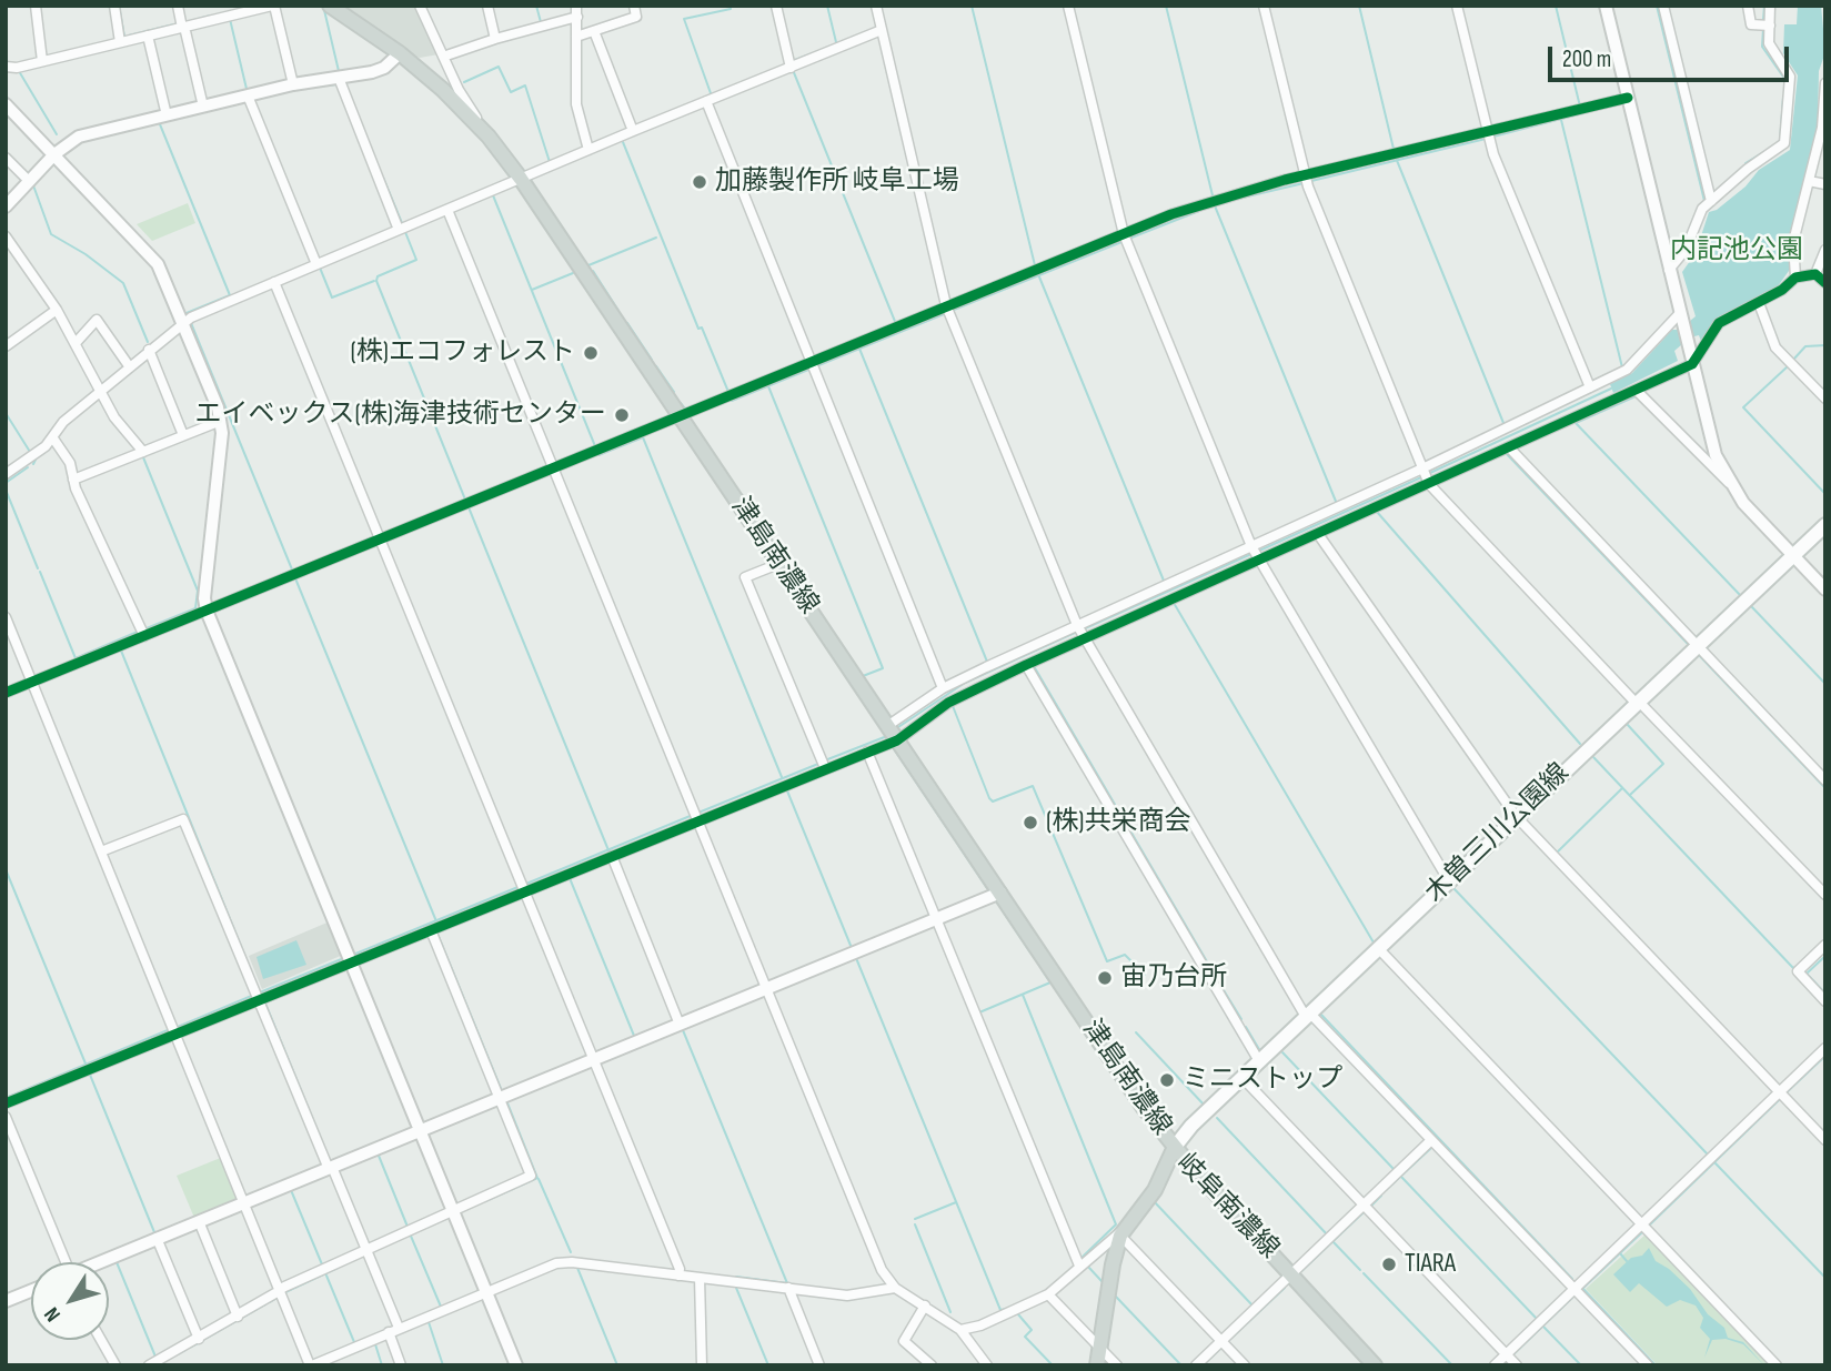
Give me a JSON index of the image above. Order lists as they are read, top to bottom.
{
  "streets": {
    "main road": ["津島南濃線", "木曽三川公園線", "岐阜南濃線"]
  },
  "crossings": [
    ["津島南濃線", "木曽三川公園線"],
    ["津島南濃線", "岐阜南濃線"],
    ["木曽三川公園線", "岐阜南濃線"]
  ],
  "parks": ["内記池公園"],
  "places": [
    "加藤製作所 岐阜工場",
    "(株)エコフォレスト",
    "エイベックス(株)海津技術センター",
    "(株)共栄商会",
    "宙乃台所",
    "ミニストップ",
    "TIARA"
  ],
  "scale_bar": "200 m",
  "north": "bottom left"
}
